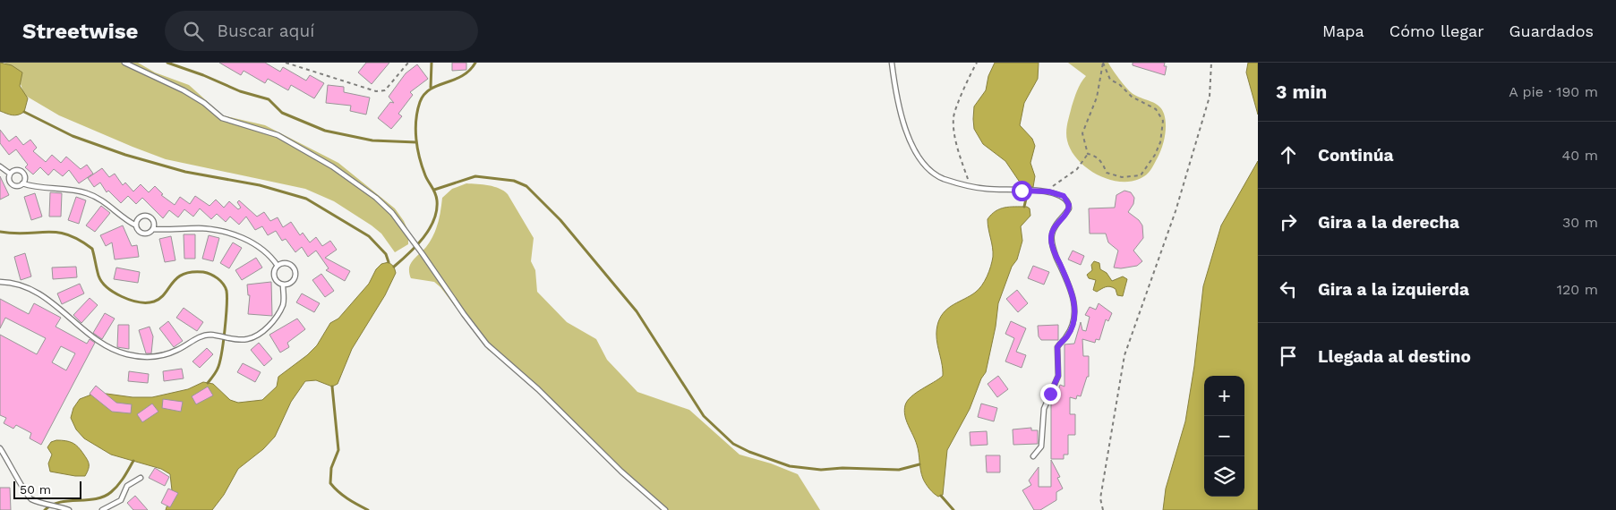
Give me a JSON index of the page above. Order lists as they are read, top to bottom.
{
  "scale_bar": "50 m",
  "page": {
    "header": "Streetwise",
    "search": "Buscar aquí",
    "nav": ["Mapa", "Cómo llegar", "Guardados"],
    "heading": ["3 min", "A pie · 190 m"],
    "list": [
      ["Continúa", "40 m"],
      ["Gira a la derecha", "30 m"],
      ["Gira a la izquierda", "120 m"],
      "Llegada al destino"
    ],
    "map_buttons": ["+", "−"],
    "scale": "50 m"
  }
}
